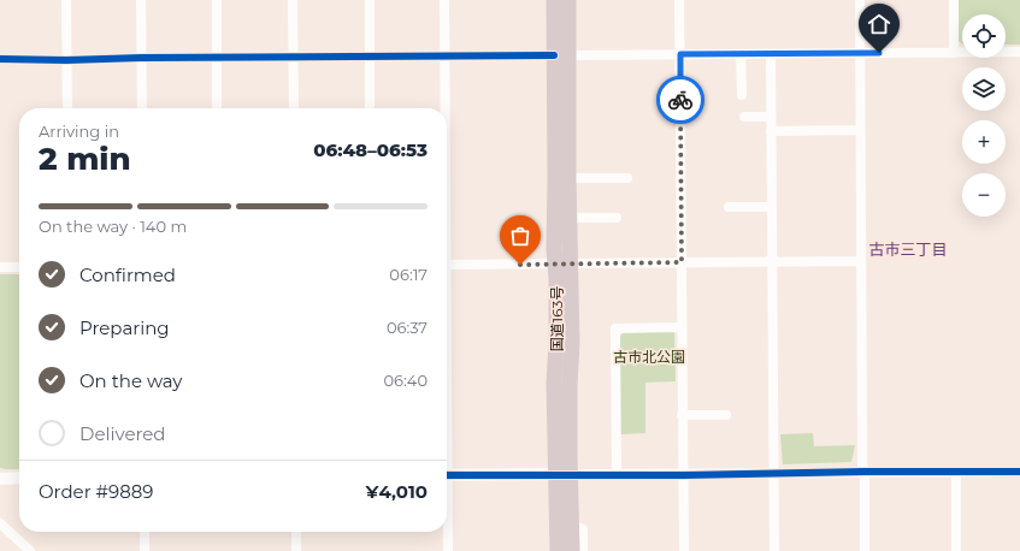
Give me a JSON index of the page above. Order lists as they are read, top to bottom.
{
  "streets": {
    "highway": ["国道163号"]
  },
  "districts": ["古市三丁目"],
  "parks": ["古市北公園"],
  "page": {
    "map_buttons": ["+", "−"],
    "heading": ["2 min", "Arriving in", "06:48–06:53"],
    "panel": ["Order #9889", "¥4,010"],
    "bar": "On the way · 140 m",
    "list": [
      ["Confirmed", "06:17"],
      ["Preparing", "06:37"],
      ["On the way", "06:40"],
      "Delivered"
    ]
  }
}
